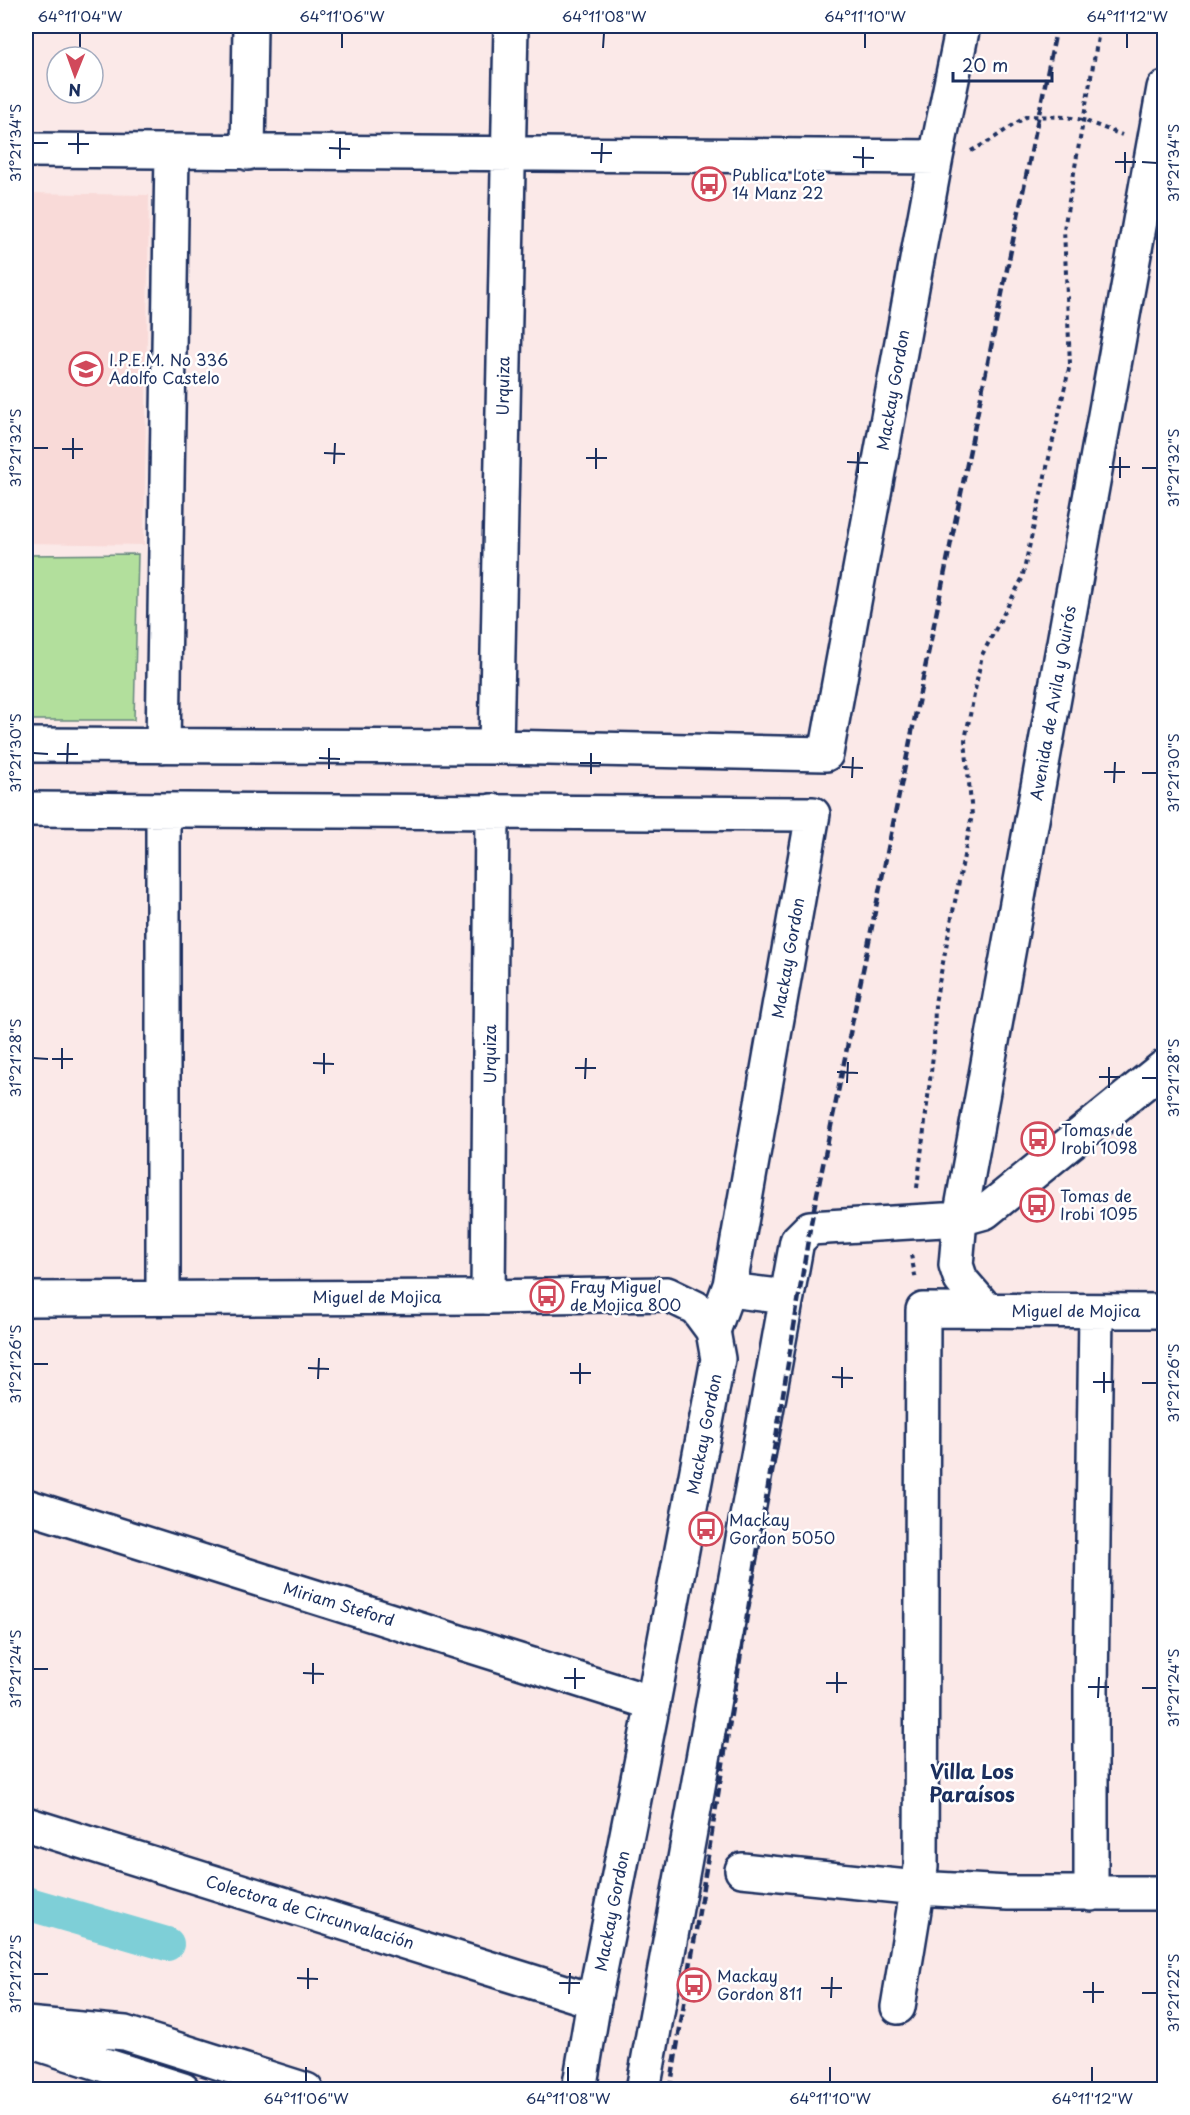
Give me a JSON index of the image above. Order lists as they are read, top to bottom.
{
  "streets": {
    "main road": [
      "Urquiza",
      "Mackay Gordon",
      "Avenida de Avila y Quirós",
      "Miguel de Mojica",
      "Miriam Steford",
      "Colectora de Circunvalación"
    ]
  },
  "crossings": [
    ["Urquiza", "Mackay Gordon"],
    ["Urquiza", "Miguel de Mojica"],
    ["Mackay Gordon", "Miguel de Mojica"],
    ["Mackay Gordon", "Miriam Steford"],
    ["Mackay Gordon", "Colectora de Circunvalación"],
    ["Avenida de Avila y Quirós", "Miguel de Mojica"]
  ],
  "districts": ["Villa Los Paraísos"],
  "places": {
    "bus stop": [
      "Publica Lote 14 Manz 22",
      "Tomas de Irobi 1098",
      "Tomas de Irobi 1095",
      "Fray Miguel de Mojica 800",
      "Mackay Gordon 5050",
      "Mackay Gordon 811"
    ],
    "school or university": ["I.P.E.M. No 336 Adolfo Castelo"]
  },
  "scale_bar": "20 m",
  "north": "bottom",
  "coordinates": [
    "64°11'04\"W",
    "64°11'06\"W",
    "64°11'08\"W",
    "64°11'10\"W",
    "64°11'12\"W",
    "31°21'34\"S",
    "31°21'32\"S",
    "31°21'30\"S",
    "31°21'28\"S",
    "31°21'26\"S",
    "31°21'24\"S",
    "31°21'22\"S"
  ]
}
